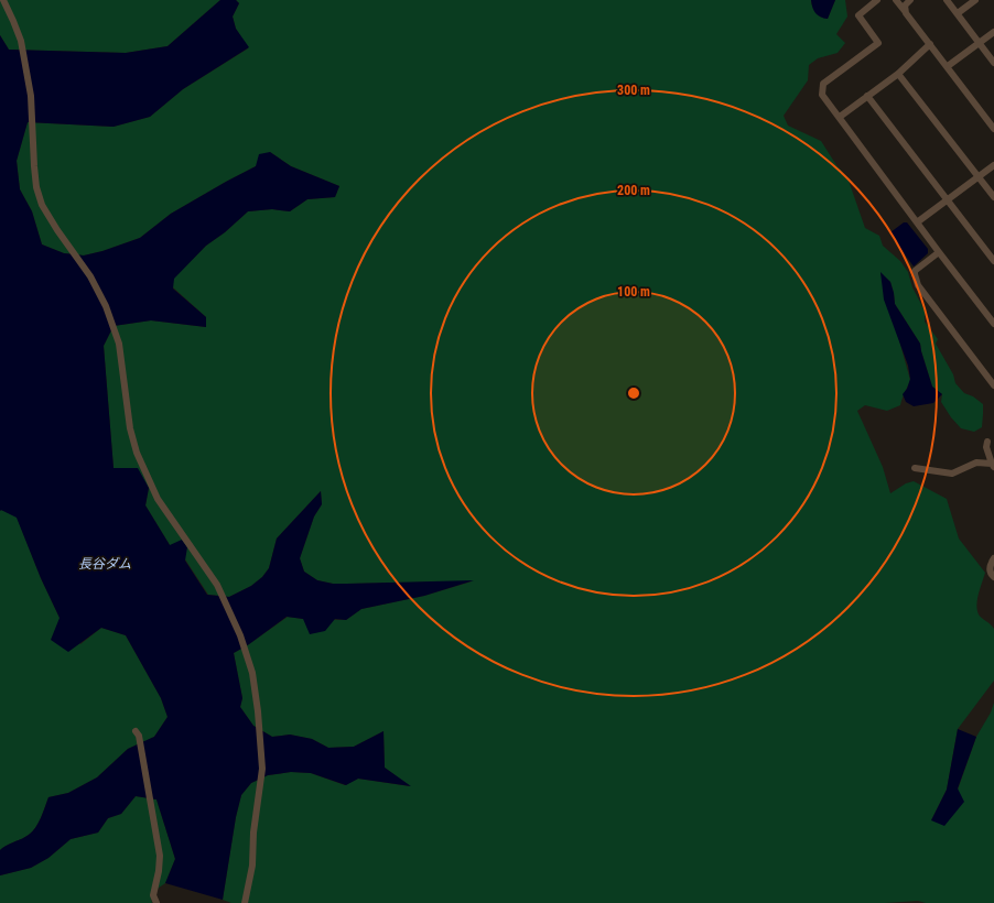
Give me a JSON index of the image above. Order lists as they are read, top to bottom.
{
  "water": ["長谷ダム"],
  "rings": ["300 m", "200 m", "100 m"]
}
